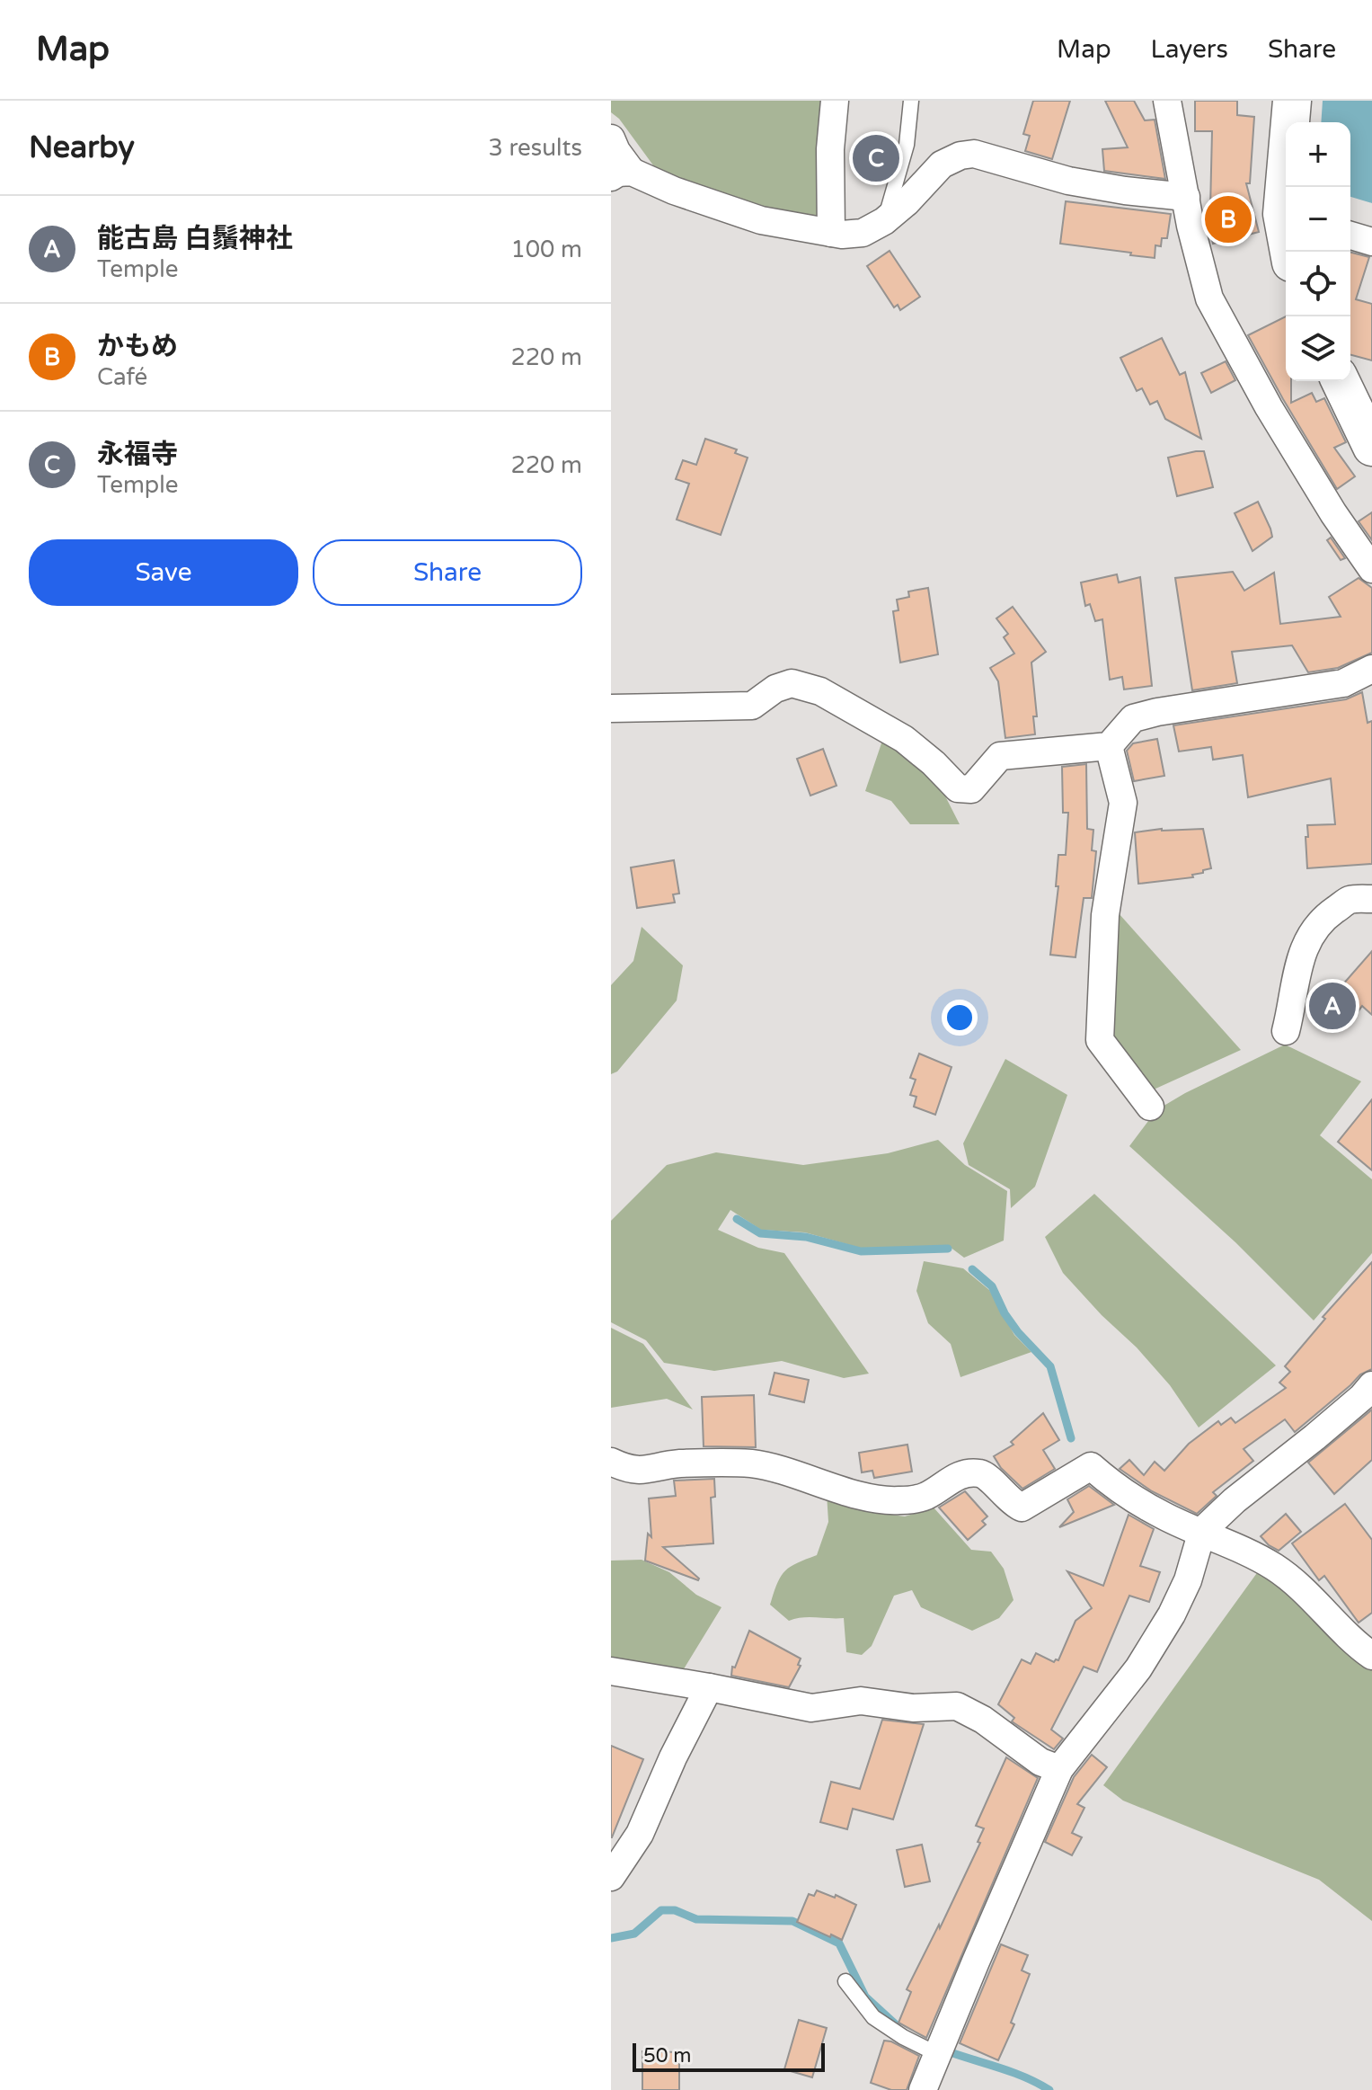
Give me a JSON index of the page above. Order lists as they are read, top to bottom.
{
  "scale_bar": "50 m",
  "page": {
    "header": "Map",
    "nav": ["Map", "Layers", "Share"],
    "heading": ["Nearby", "3 results"],
    "map_buttons": ["+", "−"],
    "pins": ["C", "B", "A"],
    "list": [
      {
        "mark": "A",
        "name": "能古島 白鬚神社",
        "note": "Temple",
        "value": "100 m"
      },
      {
        "mark": "B",
        "name": "かもめ",
        "note": "Café",
        "value": "220 m"
      },
      {
        "mark": "C",
        "name": "永福寺",
        "note": "Temple",
        "value": "220 m"
      }
    ],
    "buttons": ["Save", "Share"],
    "scale": "50 m"
  }
}
